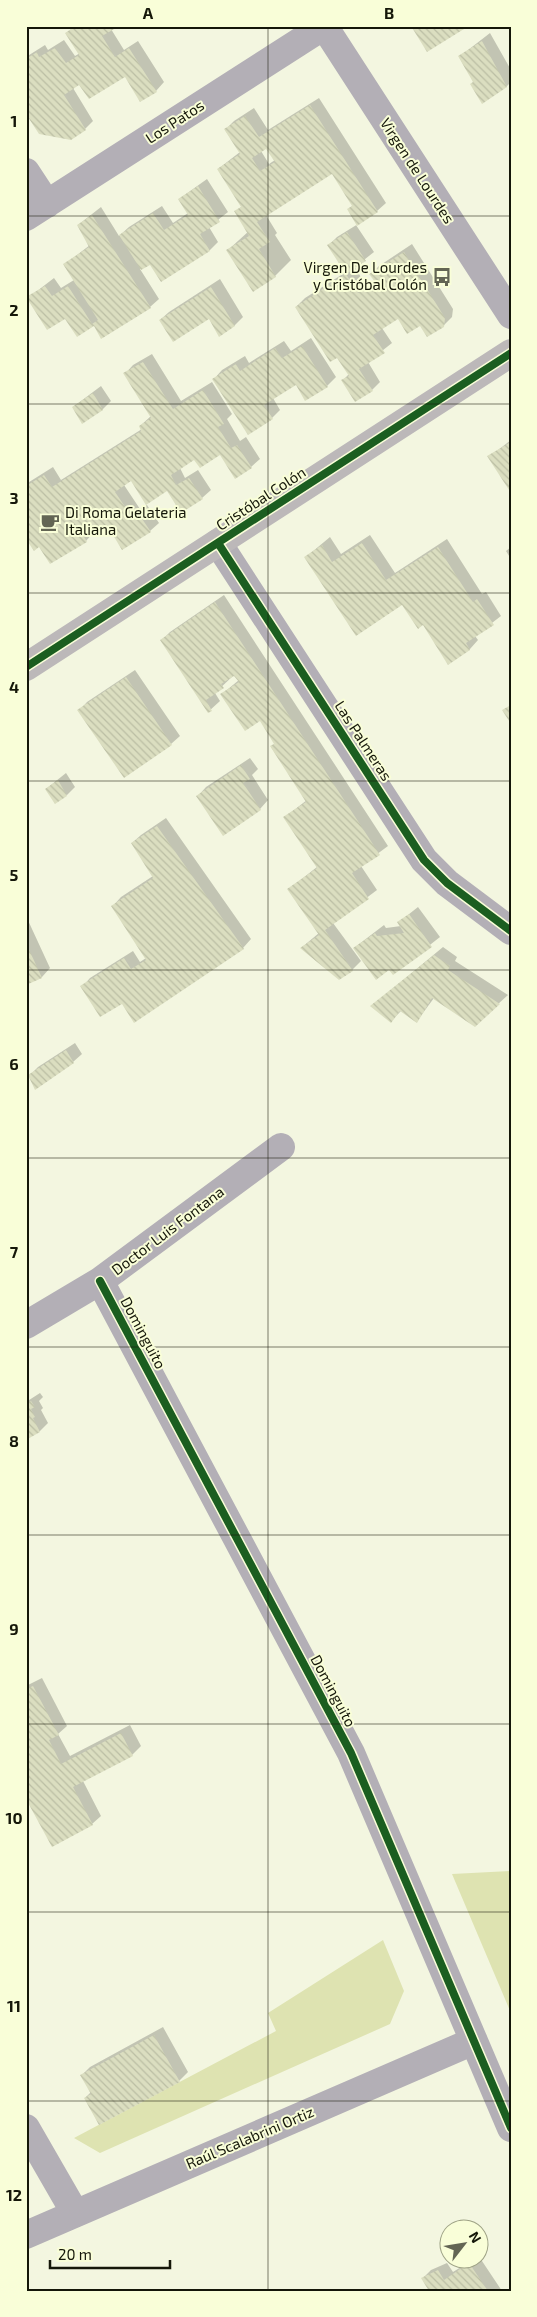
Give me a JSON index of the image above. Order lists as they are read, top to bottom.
{
  "streets": {
    "street": [
      "Los Patos",
      "Virgen de Lourdes",
      "Cristóbal Colón",
      "Las Palmeras",
      "Doctor Luis Fontana",
      "Dominguito",
      "Raúl Scalabrini Ortiz"
    ]
  },
  "crossings": [
    ["Los Patos", "Virgen de Lourdes"],
    ["Cristóbal Colón", "Las Palmeras"],
    ["Doctor Luis Fontana", "Dominguito"],
    ["Dominguito", "Raúl Scalabrini Ortiz"]
  ],
  "places": {
    "bus stop": ["Virgen De Lourdes y Cristóbal Colón"],
    "cafe": ["Di Roma Gelateria Italiana"]
  },
  "scale_bar": "20 m",
  "north": "top right",
  "grid": {
    "columns": ["A", "B"],
    "rows": [
      "1",
      "2",
      "3",
      "4",
      "5",
      "6",
      "7",
      "8",
      "9",
      "10",
      "11",
      "12"
    ]
  }
}
